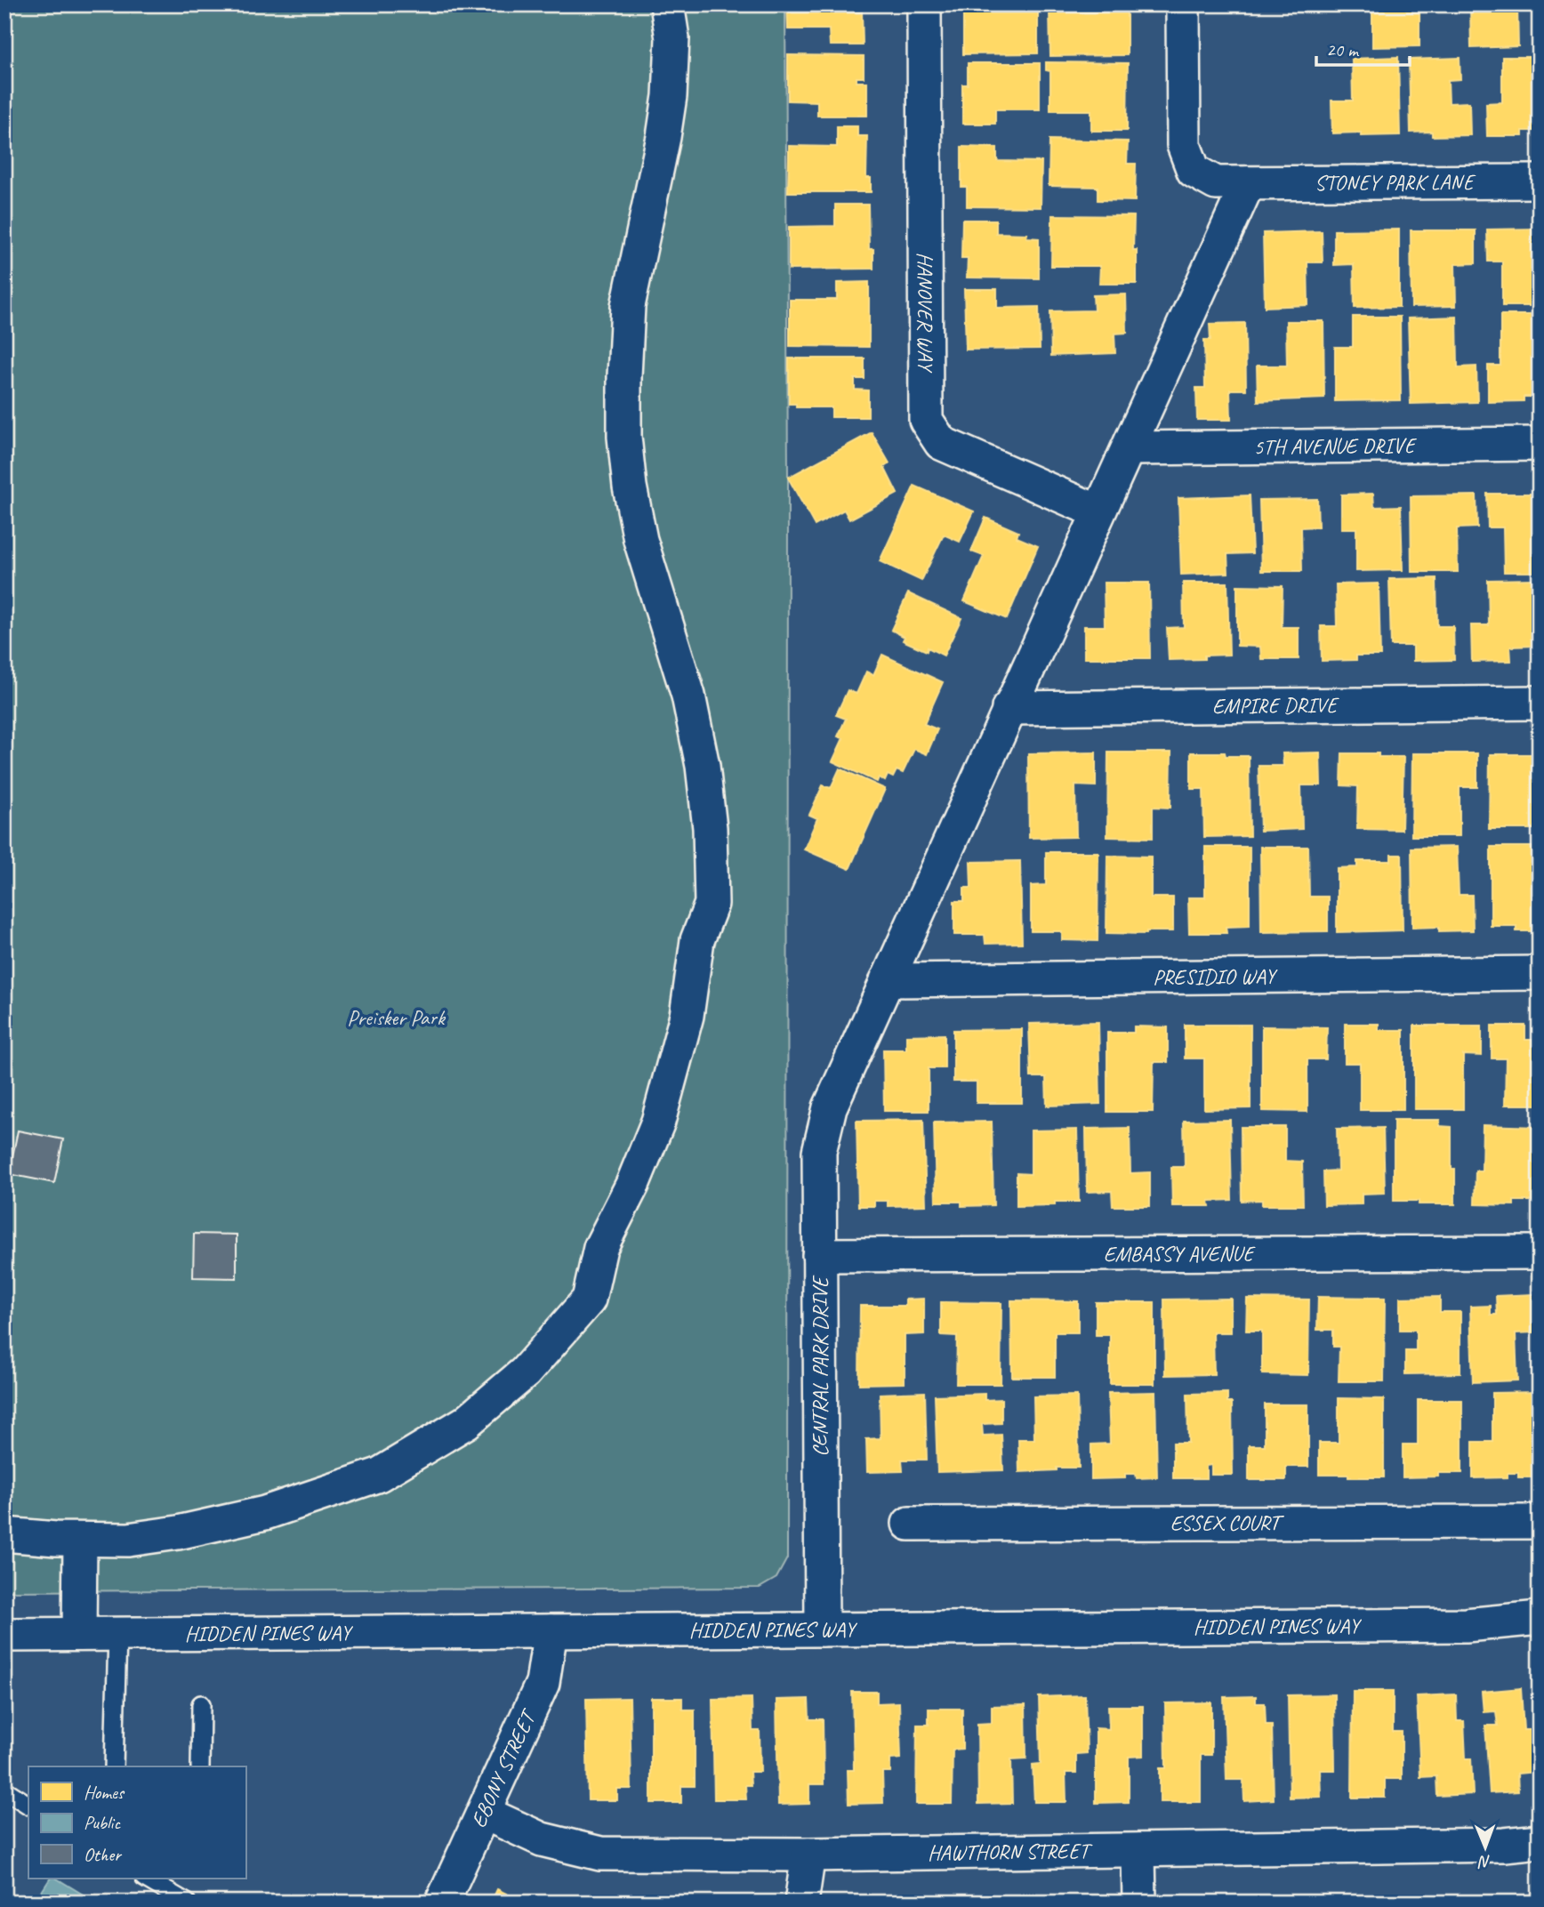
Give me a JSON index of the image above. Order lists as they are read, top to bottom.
{
  "streets": {
    "street": [
      "STONEY PARK LANE",
      "HANOVER WAY",
      "5TH AVENUE DRIVE",
      "EMPIRE DRIVE",
      "PRESIDIO WAY",
      "EMBASSY AVENUE",
      "CENTRAL PARK DRIVE",
      "ESSEX COURT",
      "HIDDEN PINES WAY",
      "EBONY STREET",
      "HAWTHORN STREET"
    ]
  },
  "crossings": [
    ["STONEY PARK LANE", "CENTRAL PARK DRIVE"],
    ["HANOVER WAY", "CENTRAL PARK DRIVE"],
    ["5TH AVENUE DRIVE", "CENTRAL PARK DRIVE"],
    ["EMPIRE DRIVE", "CENTRAL PARK DRIVE"],
    ["PRESIDIO WAY", "CENTRAL PARK DRIVE"],
    ["EMBASSY AVENUE", "CENTRAL PARK DRIVE"],
    ["CENTRAL PARK DRIVE", "HIDDEN PINES WAY"],
    ["HIDDEN PINES WAY", "EBONY STREET"],
    ["EBONY STREET", "HAWTHORN STREET"]
  ],
  "parks": ["Preisker Park"],
  "legend": ["Homes", "Public", "Other"],
  "scale_bar": "20 m",
  "north": "bottom"
}
